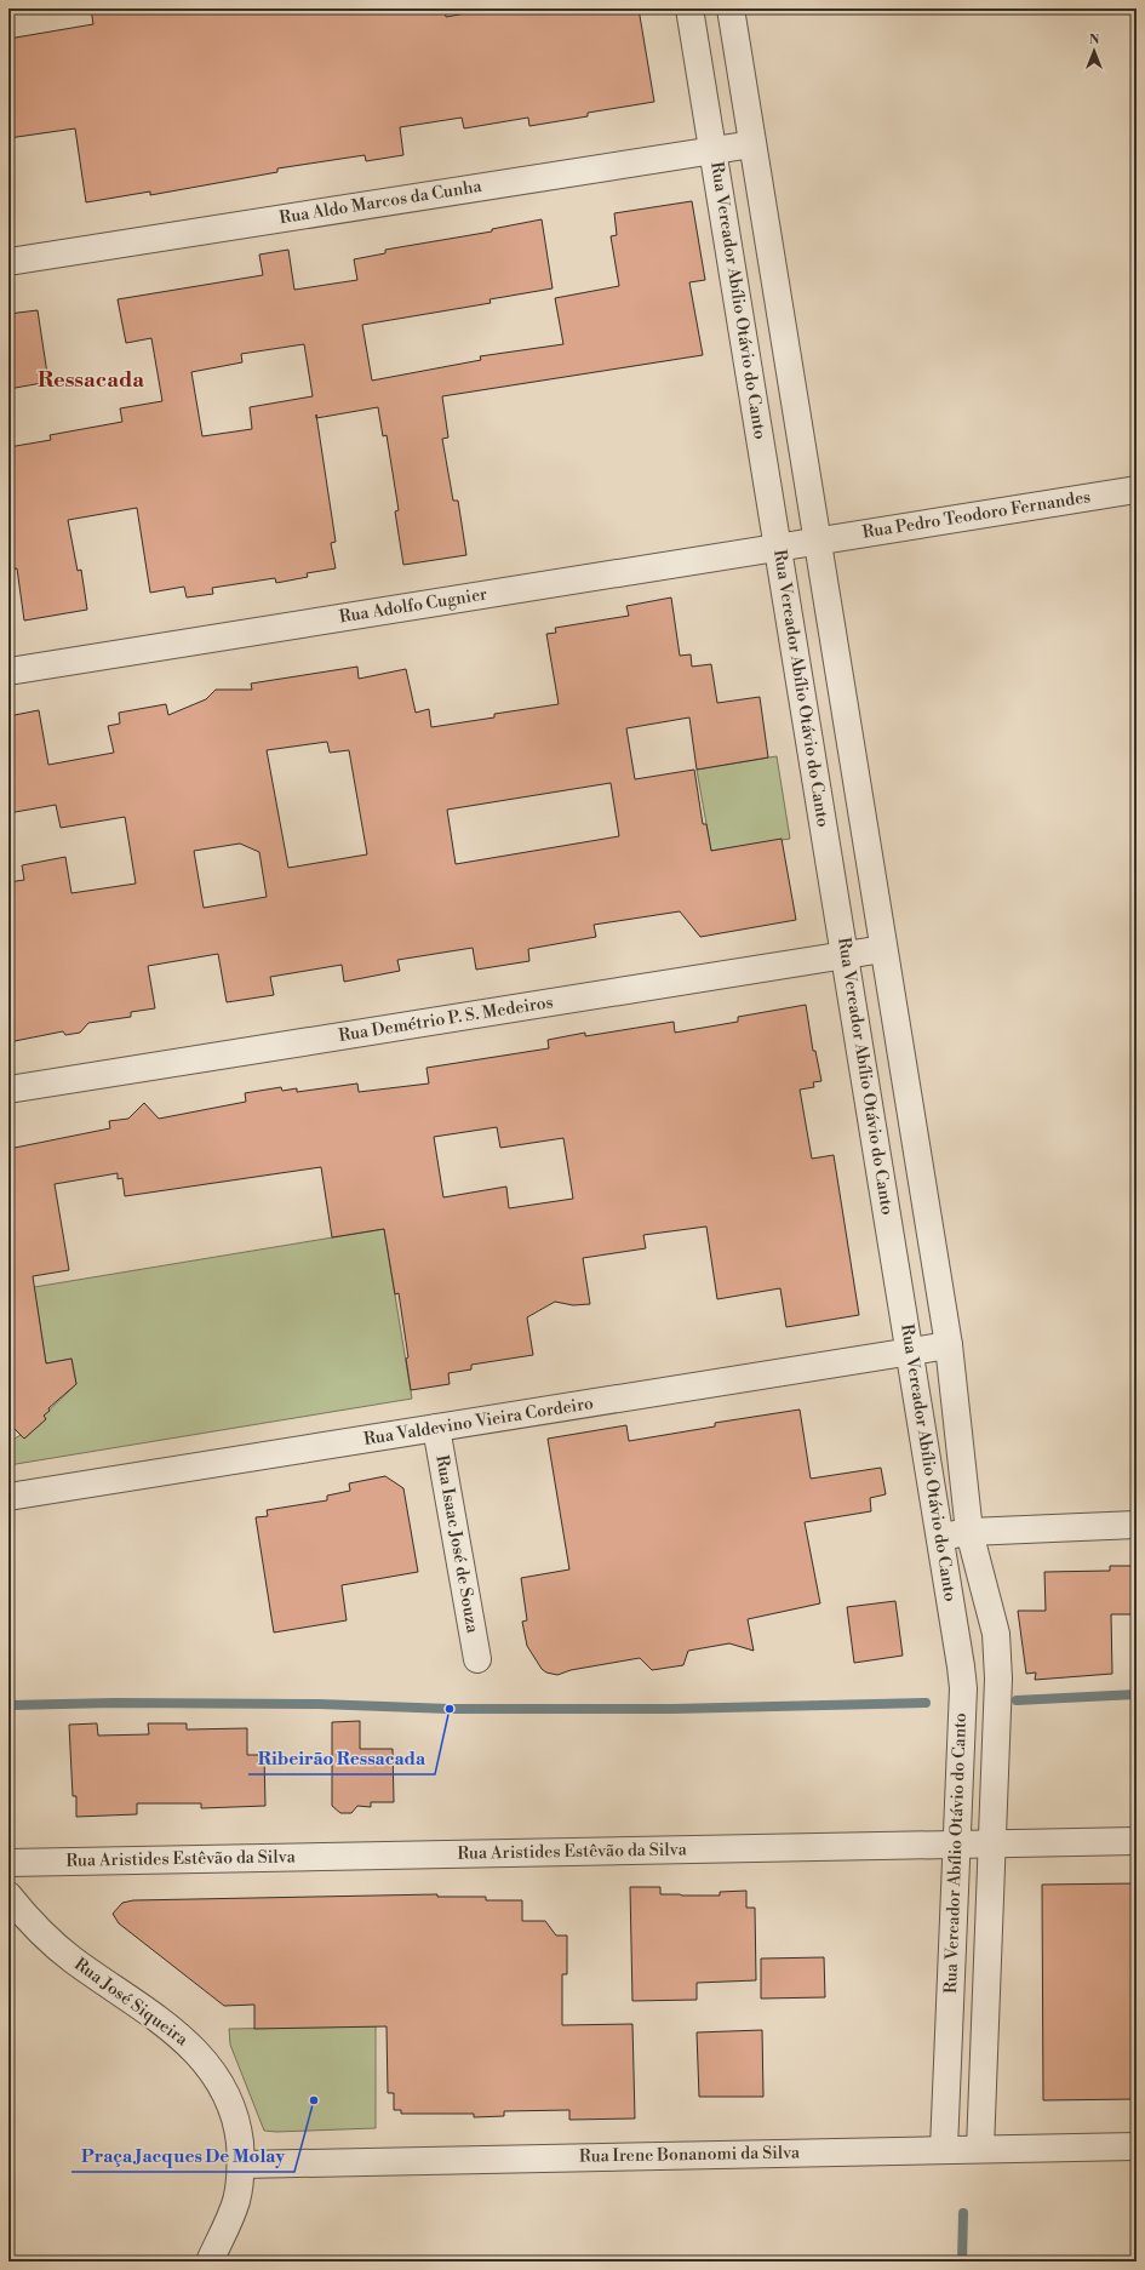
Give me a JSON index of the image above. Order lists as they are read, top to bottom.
{
  "streets": {
    "street": [
      "Rua Aldo Marcos da Cunha",
      "Rua Vereador Abílio Otávio do Canto",
      "Rua Pedro Teodoro Fernandes",
      "Rua Adolfo Cugnier",
      "Rua Demétrio P. S. Medeiros",
      "Rua Valdevino Vieira Cordeiro",
      "Rua Isaac José de Souza",
      "Rua Aristides Estêvão da Silva",
      "Rua José Siqueira",
      "Rua Irene Bonanomi da Silva"
    ]
  },
  "crossings": [
    ["Rua Aldo Marcos da Cunha", "Rua Vereador Abílio Otávio do Canto"],
    ["Rua Vereador Abílio Otávio do Canto", "Rua Pedro Teodoro Fernandes"],
    ["Rua Vereador Abílio Otávio do Canto", "Rua Adolfo Cugnier"],
    ["Rua Vereador Abílio Otávio do Canto", "Rua Demétrio P. S. Medeiros"],
    ["Rua Vereador Abílio Otávio do Canto", "Rua Valdevino Vieira Cordeiro"],
    ["Rua Vereador Abílio Otávio do Canto", "Rua Aristides Estêvão da Silva"],
    ["Rua Vereador Abílio Otávio do Canto", "Rua Irene Bonanomi da Silva"],
    ["Rua Pedro Teodoro Fernandes", "Rua Adolfo Cugnier"],
    ["Rua Valdevino Vieira Cordeiro", "Rua Isaac José de Souza"],
    ["Rua José Siqueira", "Rua Irene Bonanomi da Silva"]
  ],
  "districts": ["Ressacada"],
  "places": ["Ribeirão Ressacada", "Praça Jacques De Molay"],
  "north": "top"
}
